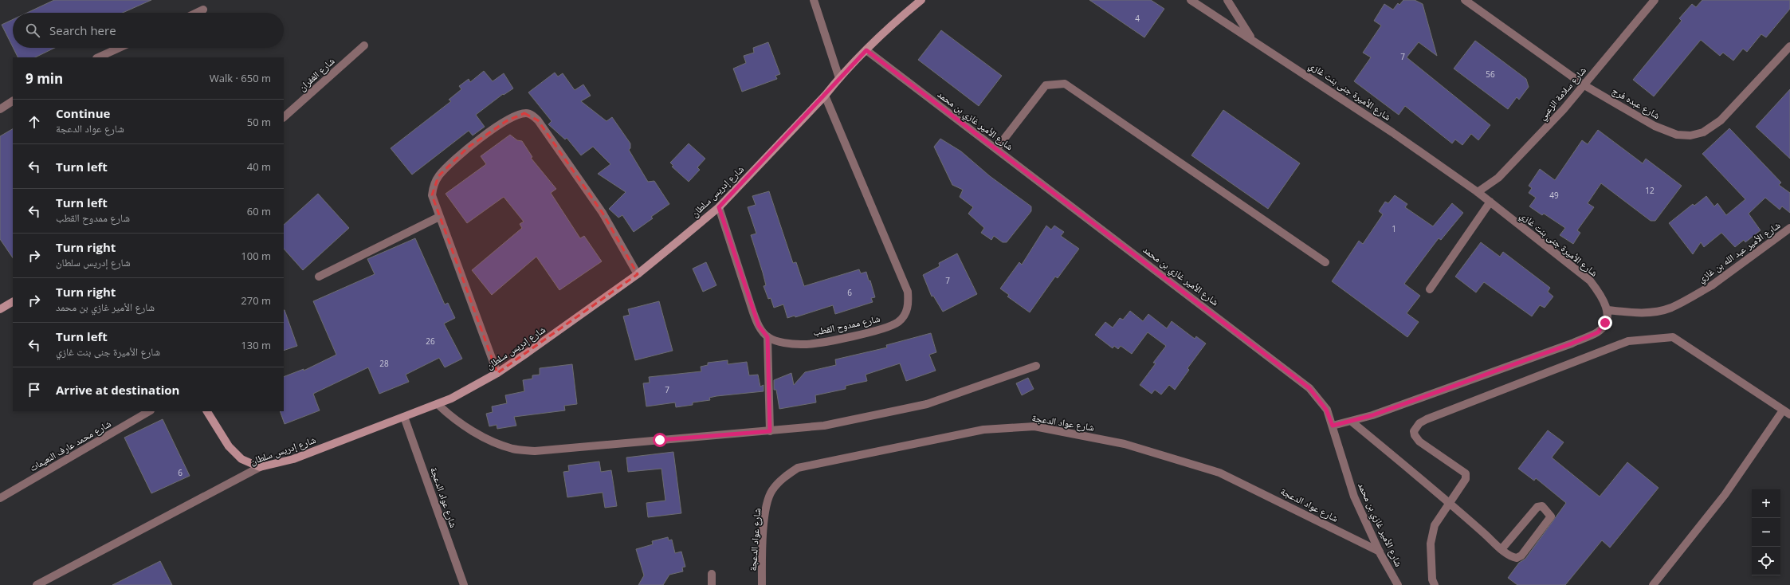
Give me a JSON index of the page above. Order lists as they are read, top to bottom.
{
  "streets": {
    "street": [
      "شارع الغفران",
      "شارع الأميرة جنى بنت غازي",
      "شارع سلامة الزعبي",
      "شارع عبده فرج",
      "شارع الأمير غازي بن محمد",
      "شارع إدريس سلطان",
      "شارع الأمير عبد الله بن غازي",
      "شارع ممدوح القطب",
      "شارع عواد الدعجة",
      "شارع محمد عارف النعيمات"
    ]
  },
  "crossings": [
    ["شارع الأميرة جنى بنت غازي", "شارع سلامة الزعبي"],
    ["شارع الأميرة جنى بنت غازي", "شارع الأمير عبد الله بن غازي"],
    ["شارع سلامة الزعبي", "شارع عبده فرج"],
    ["شارع الأمير غازي بن محمد", "شارع إدريس سلطان"],
    ["شارع الأمير غازي بن محمد", "شارع عواد الدعجة"],
    ["شارع إدريس سلطان", "شارع ممدوح القطب"],
    ["شارع إدريس سلطان", "شارع عواد الدعجة"]
  ],
  "house_numbers": [
    "4",
    "7",
    "56",
    "12",
    "49",
    "1",
    "7",
    "6",
    "26",
    "28",
    "7",
    "6"
  ],
  "page": {
    "search": "Search here",
    "heading": ["9 min", "Walk · 650 m"],
    "list": [
      ["Continue", "شارع عواد الدعجة", "50 m"],
      ["Turn left", "40 m"],
      ["Turn left", "شارع ممدوح القطب", "60 m"],
      ["Turn right", "شارع إدريس سلطان", "100 m"],
      ["Turn right", "شارع الأمير غازي بن محمد", "270 m"],
      ["Turn left", "شارع الأميرة جنى بنت غازي", "130 m"],
      "Arrive at destination"
    ],
    "map_buttons": ["+", "−"]
  }
}
